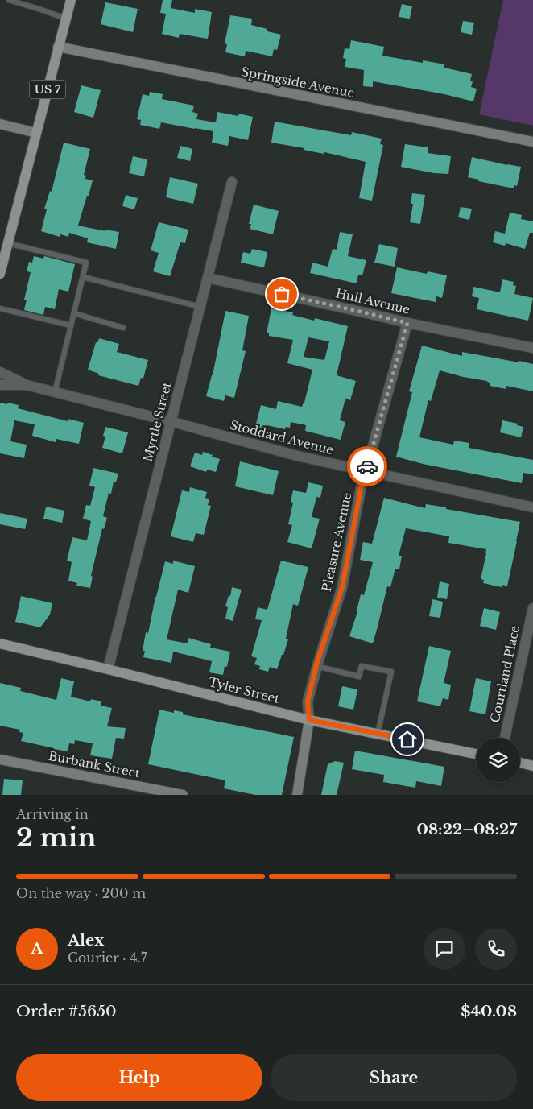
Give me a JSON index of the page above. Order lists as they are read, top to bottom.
{
  "streets": {
    "main road": ["US 7", "Tyler Street"],
    "street": [
      "Springside Avenue",
      "Hull Avenue",
      "Myrtle Street",
      "Stoddard Avenue",
      "Pleasure Avenue",
      "Courtland Place",
      "Burbank Street"
    ]
  },
  "crossings": [
    ["Springside Avenue", "US 7"],
    ["Hull Avenue", "Myrtle Street"],
    ["Hull Avenue", "Pleasure Avenue"],
    ["Myrtle Street", "Stoddard Avenue"],
    ["Myrtle Street", "Tyler Street"],
    ["Stoddard Avenue", "Pleasure Avenue"],
    ["Pleasure Avenue", "Tyler Street"]
  ],
  "page": {
    "heading": ["2 min", "Arriving in", "08:22–08:27"],
    "panel": [
      "Alex",
      "Courier · 4.7",
      "Order #5650",
      "$40.08"
    ],
    "bar": "On the way · 200 m",
    "round": "A",
    "buttons": ["Help", "Share"]
  }
}
